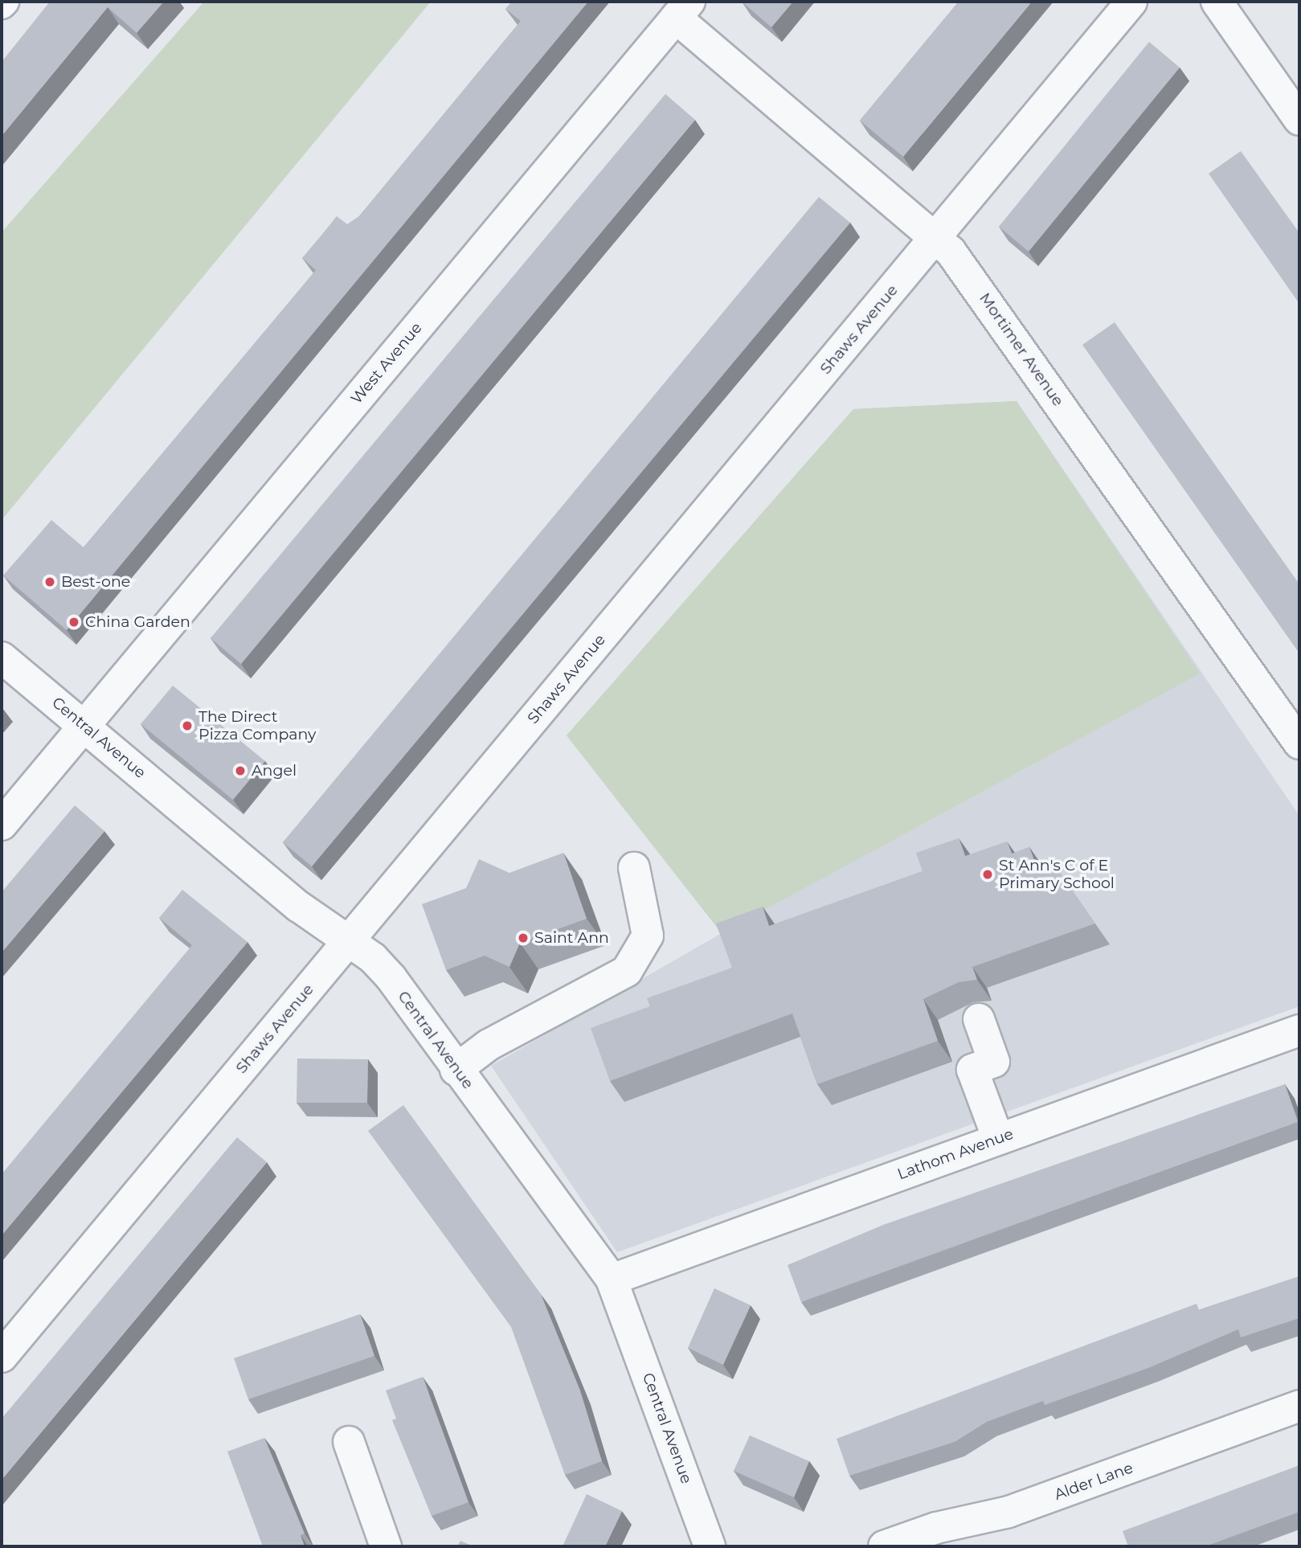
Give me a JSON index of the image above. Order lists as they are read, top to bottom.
{
  "streets": {
    "street": [
      "Shaws Avenue",
      "Mortimer Avenue",
      "West Avenue",
      "Central Avenue",
      "Lathom Avenue",
      "Alder Lane"
    ]
  },
  "crossings": [
    ["Shaws Avenue", "Mortimer Avenue"],
    ["Shaws Avenue", "Central Avenue"],
    ["Mortimer Avenue", "West Avenue"],
    ["West Avenue", "Central Avenue"],
    ["Central Avenue", "Lathom Avenue"]
  ],
  "places": [
    "Best-one",
    "China Garden",
    "The Direct Pizza Company",
    "Angel",
    "St Ann's C of E Primary School",
    "Saint Ann"
  ]
}
